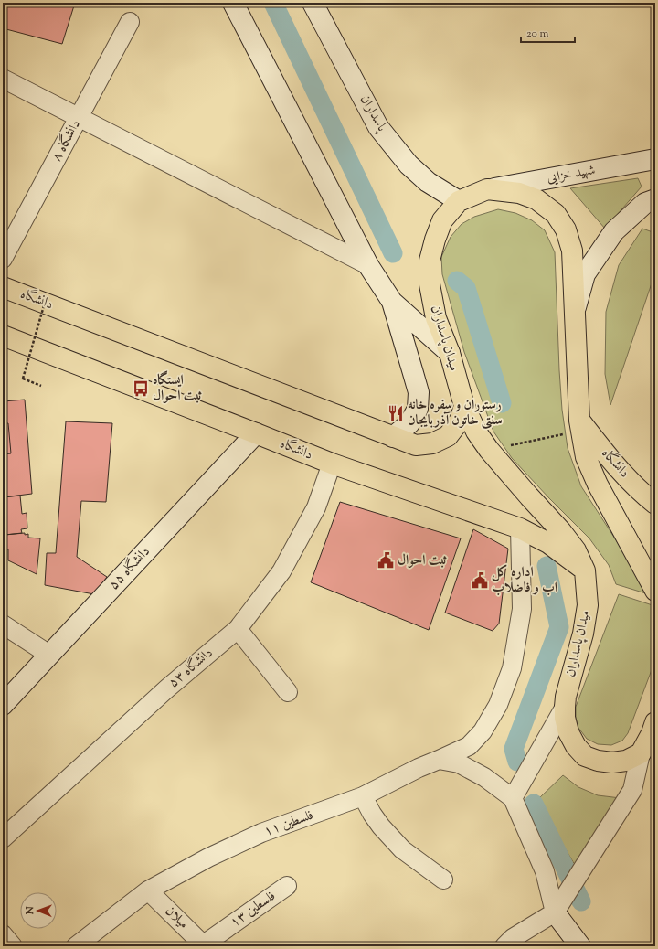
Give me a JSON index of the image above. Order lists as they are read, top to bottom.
{
  "streets": {
    "main road": ["دانشگاه", "میدان پاسداران"],
    "street": [
      "پاسداران",
      "دانشگاه ۸",
      "شهید خزایی",
      "دانشگاه ۵۵",
      "دانشگاه ۵۳",
      "فلسطین ۱۱",
      "فلسطین ۱۳",
      "میلان"
    ]
  },
  "crossings": [
    ["پاسداران", "میدان پاسداران"],
    ["شهید خزایی", "میدان پاسداران"],
    ["دانشگاه", "میدان پاسداران"],
    ["دانشگاه", "دانشگاه ۵۵"],
    ["دانشگاه", "دانشگاه ۵۳"],
    ["دانشگاه", "فلسطین ۱۱"],
    ["فلسطین ۱۱", "میلان"],
    ["فلسطین ۱۳", "میلان"]
  ],
  "places": {
    "bus stop": ["ایستگاه ثبت احوال"],
    "restaurant": ["رستوران و سفره خانه سنتی خاتون آذربایجان"],
    "public building": ["ثبت احوال", "اداره کل اب و فاضلاب"]
  },
  "scale_bar": "20 m",
  "north": "left"
}
